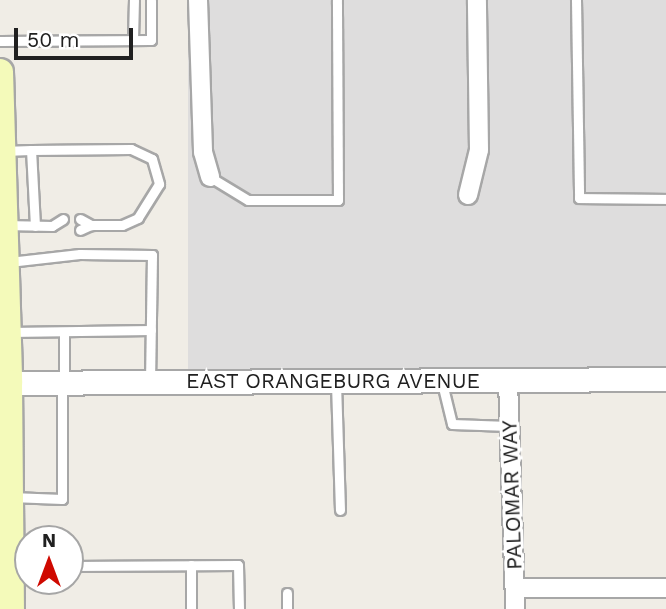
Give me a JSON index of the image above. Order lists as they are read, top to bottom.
{
  "streets": {
    "street": ["EAST ORANGEBURG AVENUE", "PALOMAR WAY"]
  },
  "crossings": [
    ["EAST ORANGEBURG AVENUE", "PALOMAR WAY"]
  ],
  "scale_bar": "50 m",
  "north": "top"
}
